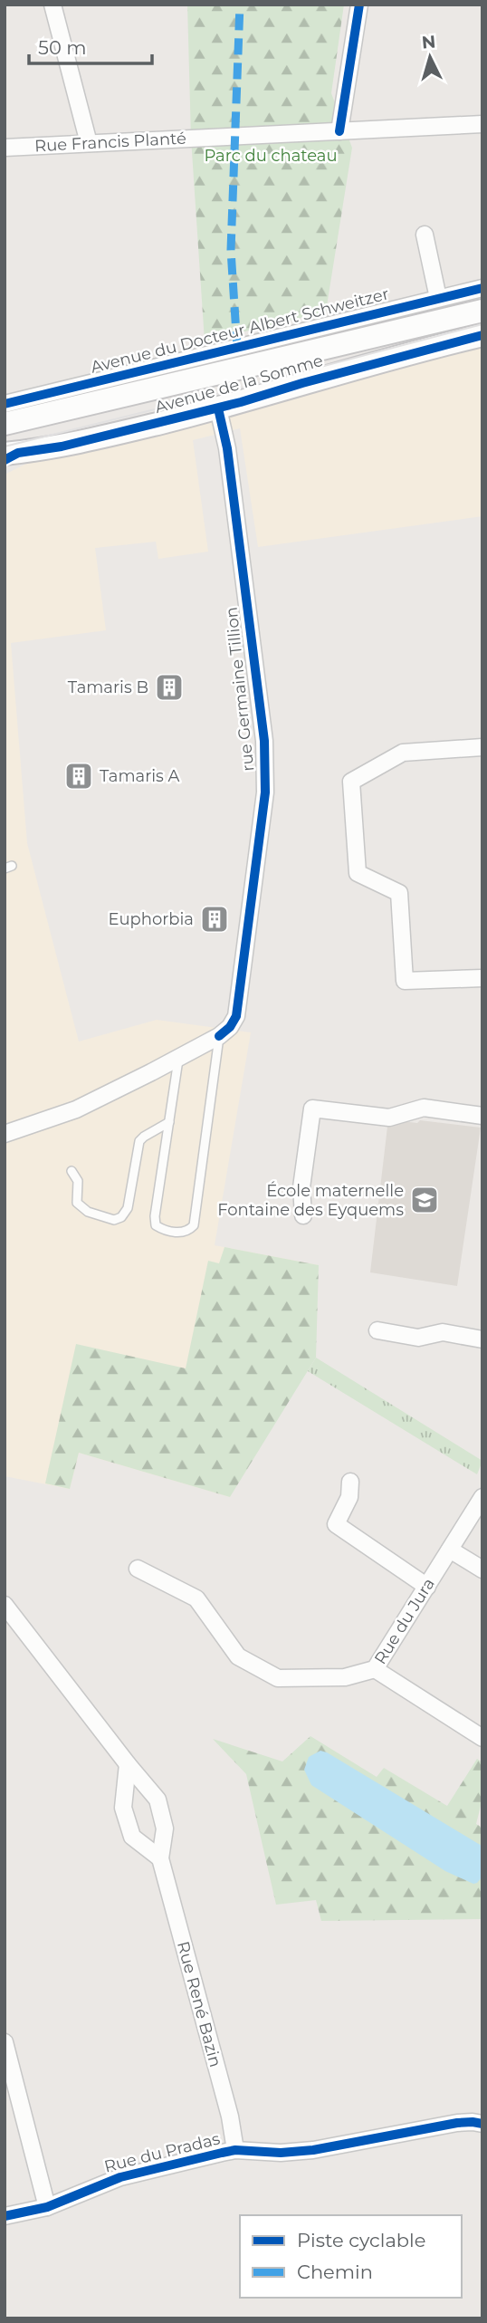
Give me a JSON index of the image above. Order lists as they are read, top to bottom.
{
  "streets": {
    "main road": ["Avenue de la Somme"],
    "street": [
      "Rue Francis Planté",
      "Avenue du Docteur Albert Schweitzer",
      "rue Germaine Tillion",
      "Rue du Jura",
      "Rue René Bazin",
      "Rue du Pradas"
    ]
  },
  "crossings": [
    ["Avenue de la Somme", "rue Germaine Tillion"],
    ["Rue René Bazin", "Rue du Pradas"]
  ],
  "parks": ["Parc du chateau"],
  "places": {
    "building": ["Tamaris B", "Tamaris A", "Euphorbia"],
    "school or university": ["École maternelle Fontaine des Eyquems"]
  },
  "legend": ["Piste cyclable", "Chemin"],
  "scale_bar": "50 m",
  "north": "top"
}
